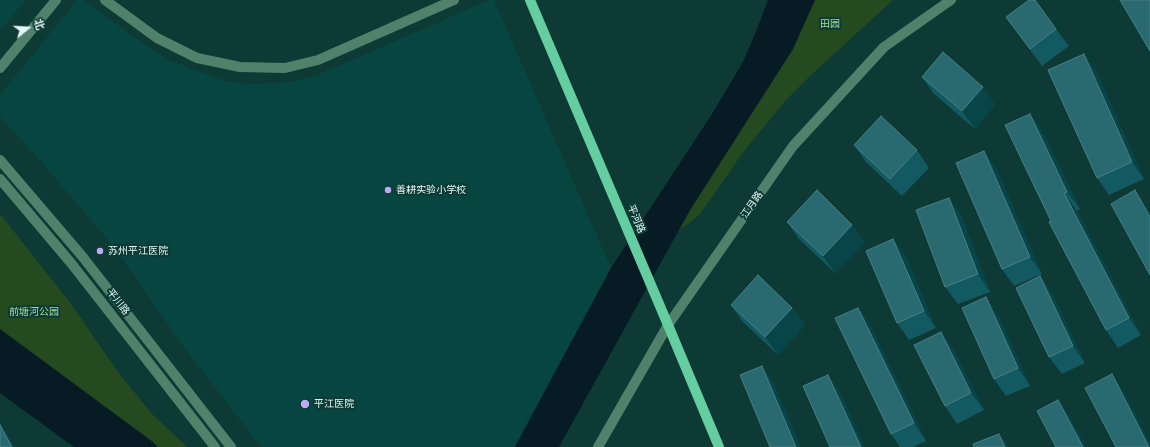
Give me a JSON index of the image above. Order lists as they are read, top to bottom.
{
  "streets": {
    "main road": ["平河路"],
    "street": ["江月路", "平川路"]
  },
  "crossings": [
    ["江月路", "平河路"]
  ],
  "parks": ["田园", "前塘河公园"],
  "places": ["善耕实验小学校", "苏州平江医院", "平江医院"],
  "north": "right"
}
